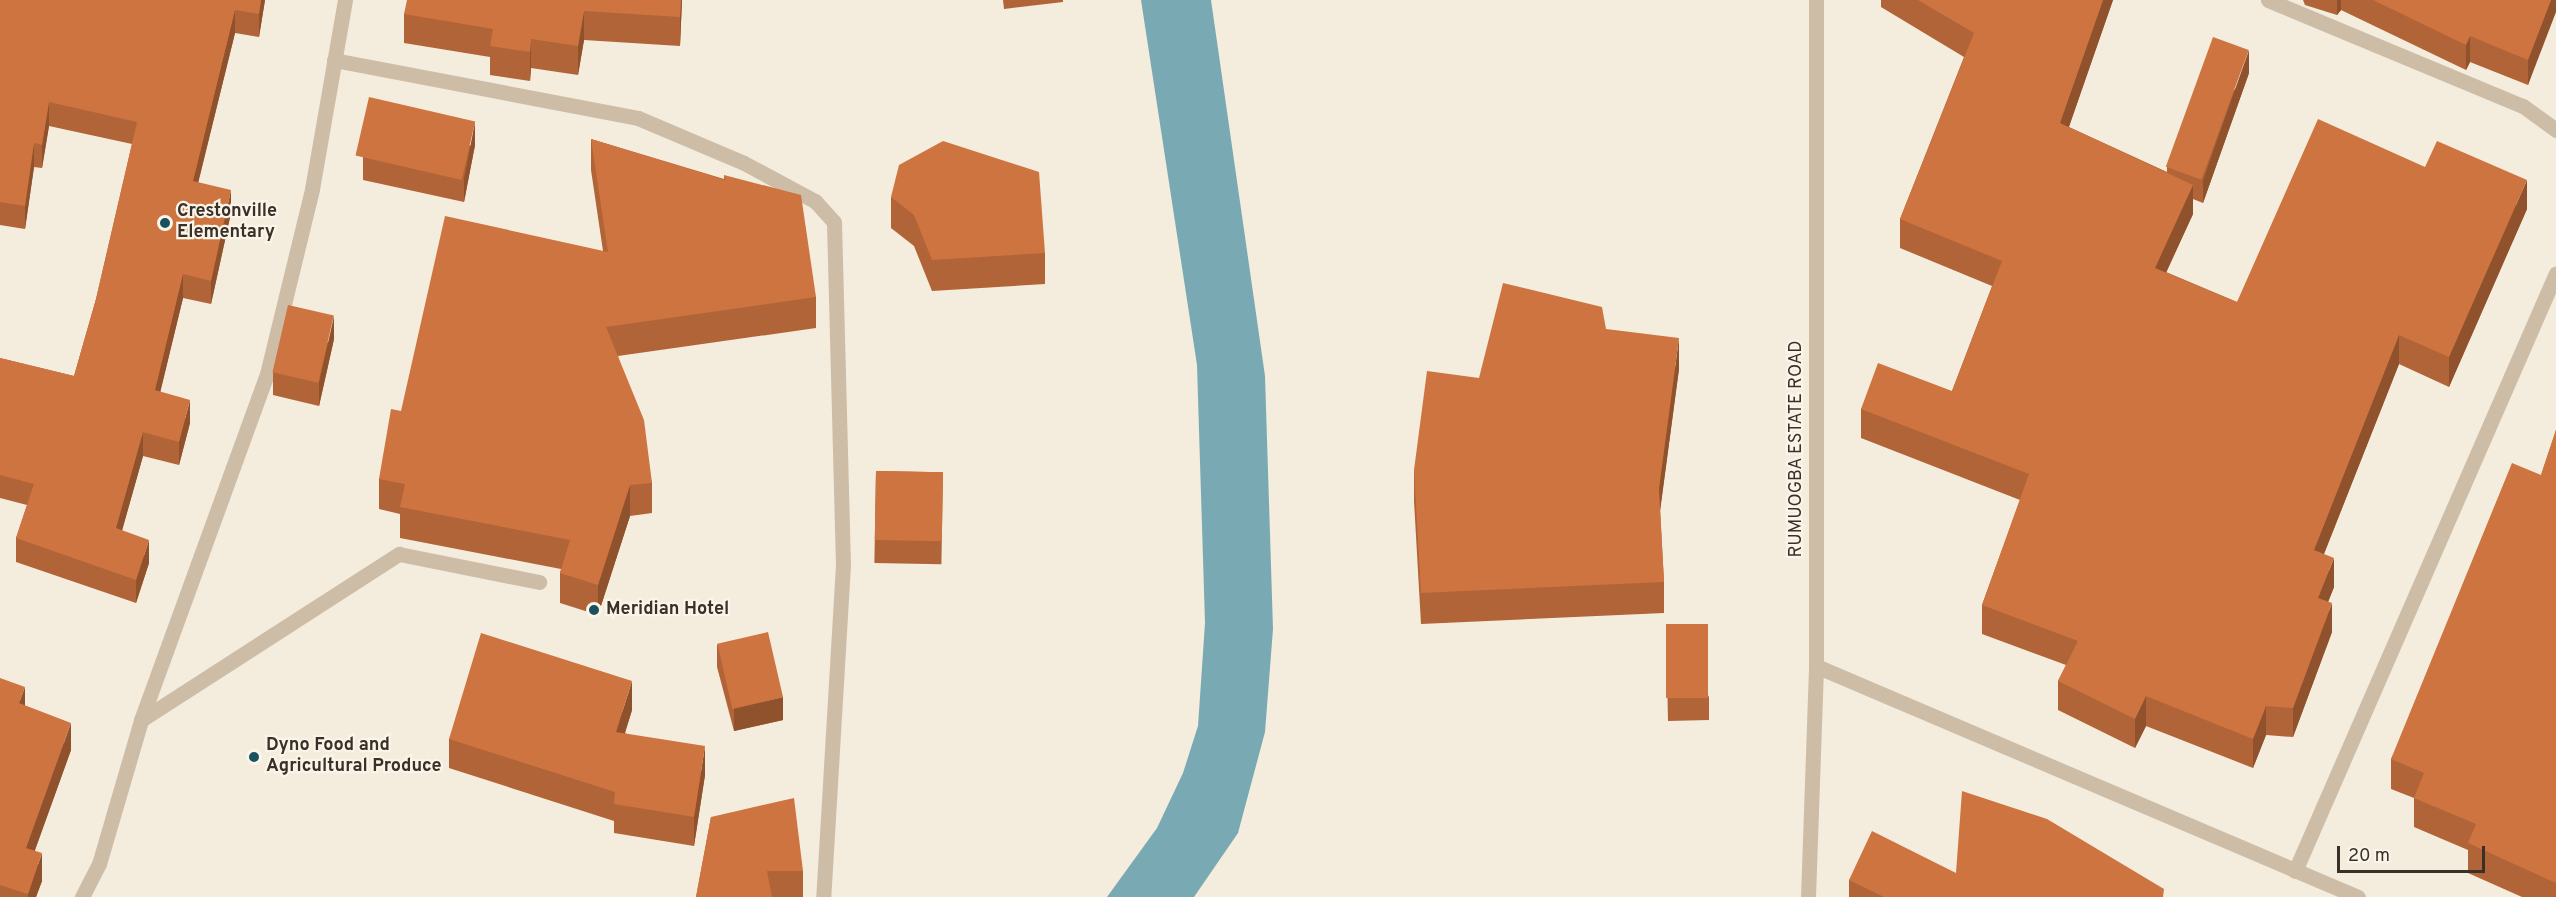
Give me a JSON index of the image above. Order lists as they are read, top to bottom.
{
  "streets": {
    "street": ["RUMUOGBA ESTATE ROAD"]
  },
  "places": ["Crestonville Elementary", "Meridian Hotel", "Dyno Food and Agricultural Produce"],
  "scale_bar": "20 m"
}
